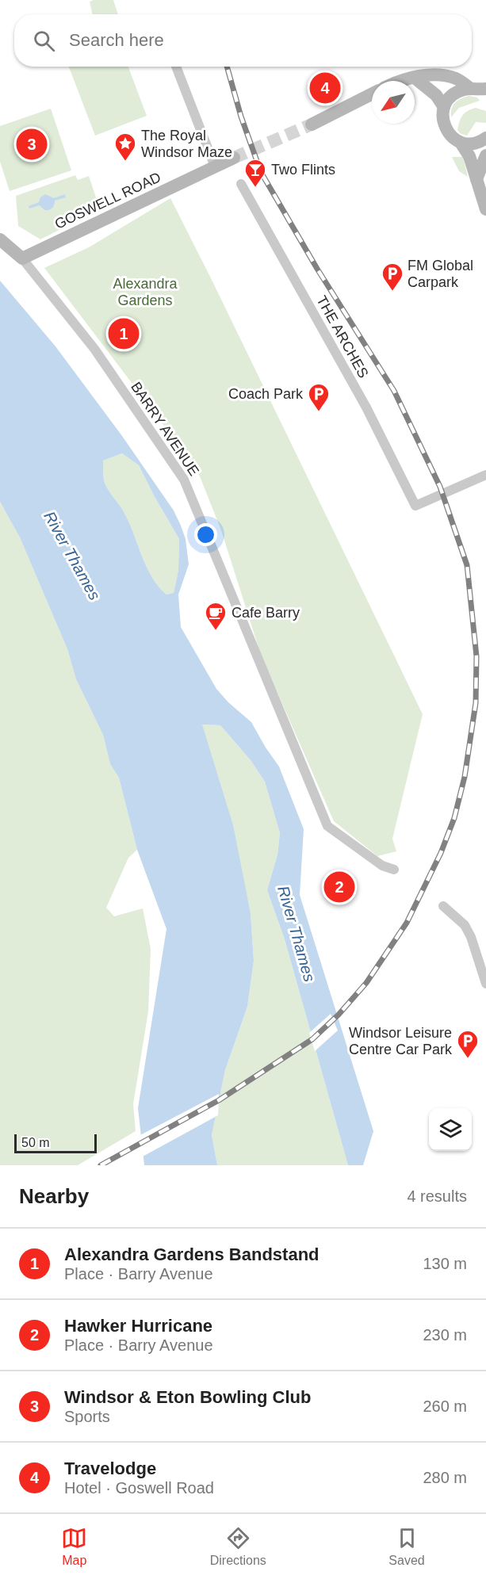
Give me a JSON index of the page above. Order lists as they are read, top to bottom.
{
  "streets": {
    "street": ["GOSWELL ROAD", "THE ARCHES", "BARRY AVENUE"]
  },
  "crossings": [
    ["GOSWELL ROAD", "BARRY AVENUE"]
  ],
  "water": ["River Thames"],
  "parks": ["Alexandra Gardens"],
  "places": {
    "place": ["The Royal Windsor Maze"],
    "bar": ["Two Flints"],
    "parking": ["FM Global Carpark", "Coach Park", "Windsor Leisure Centre Car Park"],
    "cafe": ["Cafe Barry"]
  },
  "scale_bar": "50 m",
  "north": "bottom left",
  "page": {
    "search": "Search here",
    "pins": [
      "4",
      "3",
      "1",
      "2"
    ],
    "scale": "50 m",
    "heading": ["Nearby", "4 results"],
    "list": [
      {
        "mark": "1",
        "name": "Alexandra Gardens Bandstand",
        "note": "Place · Barry Avenue",
        "value": "130 m"
      },
      {
        "mark": "2",
        "name": "Hawker Hurricane",
        "note": "Place · Barry Avenue",
        "value": "230 m"
      },
      {
        "mark": "3",
        "name": "Windsor & Eton Bowling Club",
        "note": "Sports",
        "value": "260 m"
      },
      {
        "mark": "4",
        "name": "Travelodge",
        "note": "Hotel · Goswell Road",
        "value": "280 m"
      }
    ],
    "nav": ["Map", "Directions", "Saved"]
  }
}
